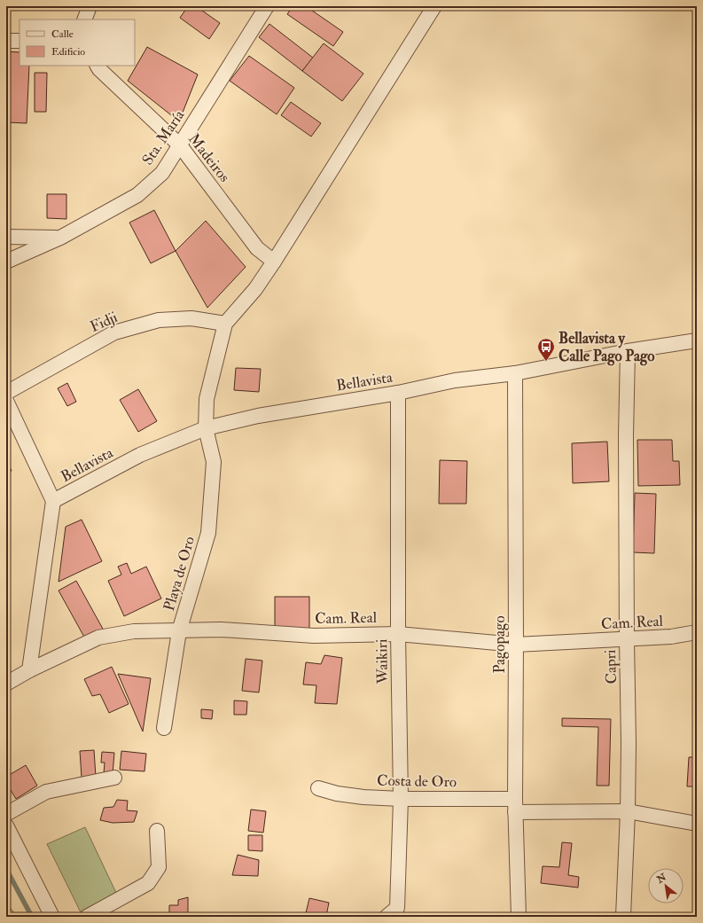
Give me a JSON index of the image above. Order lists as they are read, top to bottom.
{
  "streets": {
    "street": [
      "Sta. María",
      "Madeiros",
      "Fidji",
      "Bellavista",
      "Playa de Oro",
      "Cam. Real",
      "Pagopago",
      "Waikiri",
      "Capri",
      "Costa de Oro"
    ]
  },
  "crossings": [
    ["Sta. María", "Madeiros"],
    ["Fidji", "Playa de Oro"],
    ["Bellavista", "Playa de Oro"],
    ["Bellavista", "Pagopago"],
    ["Bellavista", "Waikiri"],
    ["Bellavista", "Capri"],
    ["Playa de Oro", "Cam. Real"],
    ["Cam. Real", "Pagopago"],
    ["Cam. Real", "Waikiri"],
    ["Cam. Real", "Capri"],
    ["Pagopago", "Costa de Oro"],
    ["Waikiri", "Costa de Oro"],
    ["Capri", "Costa de Oro"]
  ],
  "places": {
    "bus stop": ["Bellavista y Calle Pago Pago"]
  },
  "legend": ["Calle", "Edificio"],
  "north": "top left"
}
